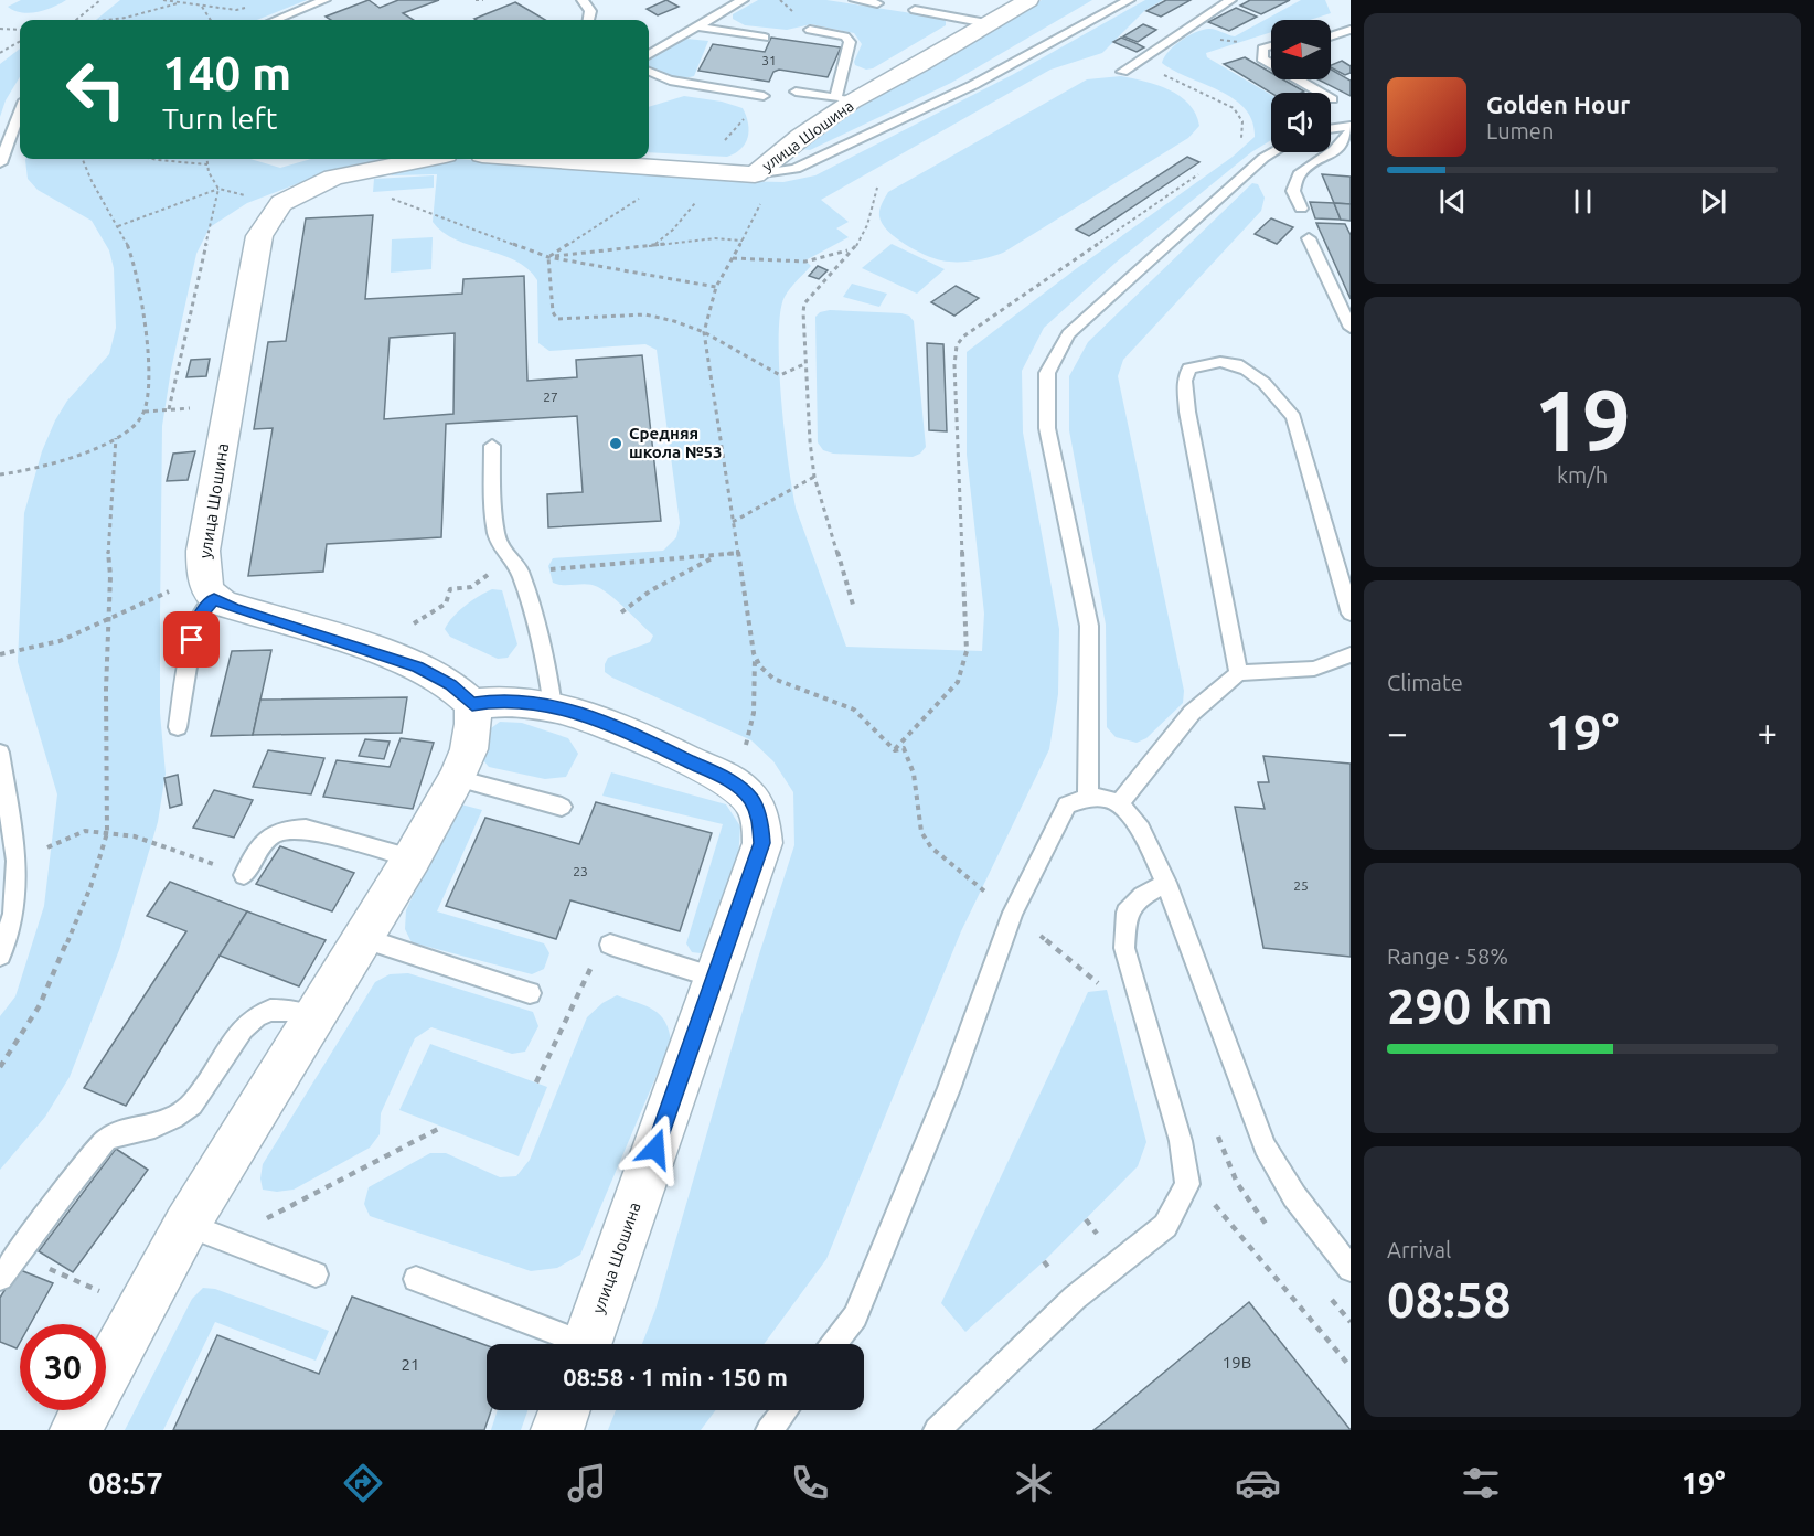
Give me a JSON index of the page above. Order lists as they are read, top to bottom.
{
  "streets": {
    "street": ["улица Шошина"]
  },
  "places": ["Средняя школа №53"],
  "house_numbers": [
    "31",
    "27",
    "23",
    "25",
    "19В",
    "21"
  ],
  "north": "left",
  "page": {
    "turn": ["140 m", "Turn left"],
    "song": ["Golden Hour", "Lumen"],
    "tile": [
      ["19", "km/h"],
      "Climate",
      ["Range · 58%", "290 km"],
      ["Arrival", "08:58"]
    ],
    "heat": ["−", "19°", "+"],
    "limit": "30",
    "trip": "08:58 · 1 min · 150 m",
    "tabs": ["08:57", "19°"]
  }
}
